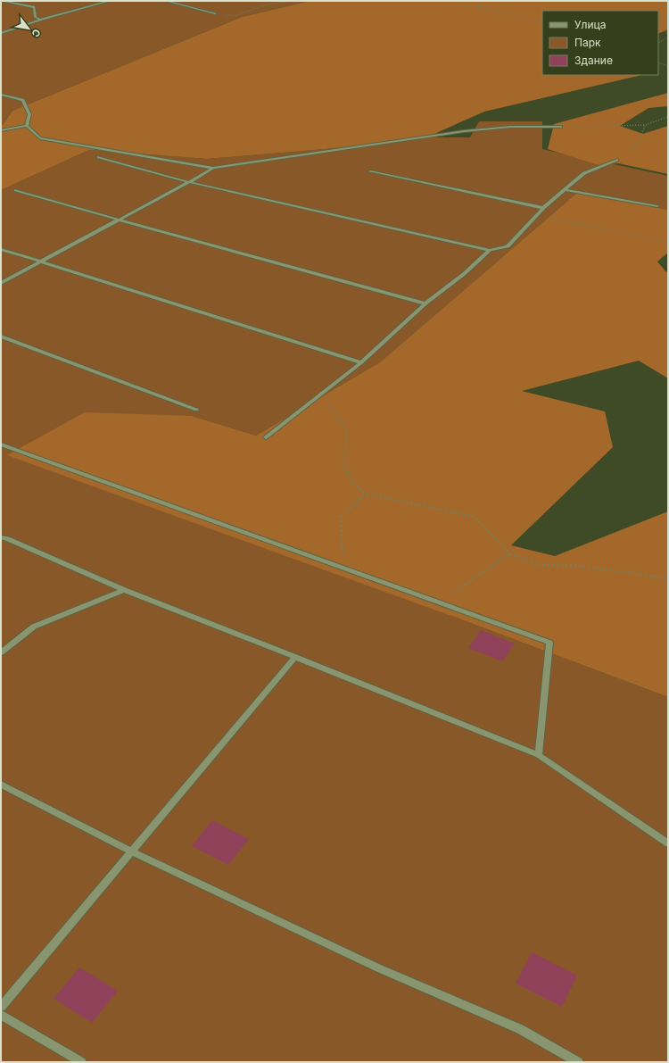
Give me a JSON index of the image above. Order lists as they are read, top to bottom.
{
  "legend": ["Улица", "Парк", "Здание"],
  "north": "bottom right"
}
